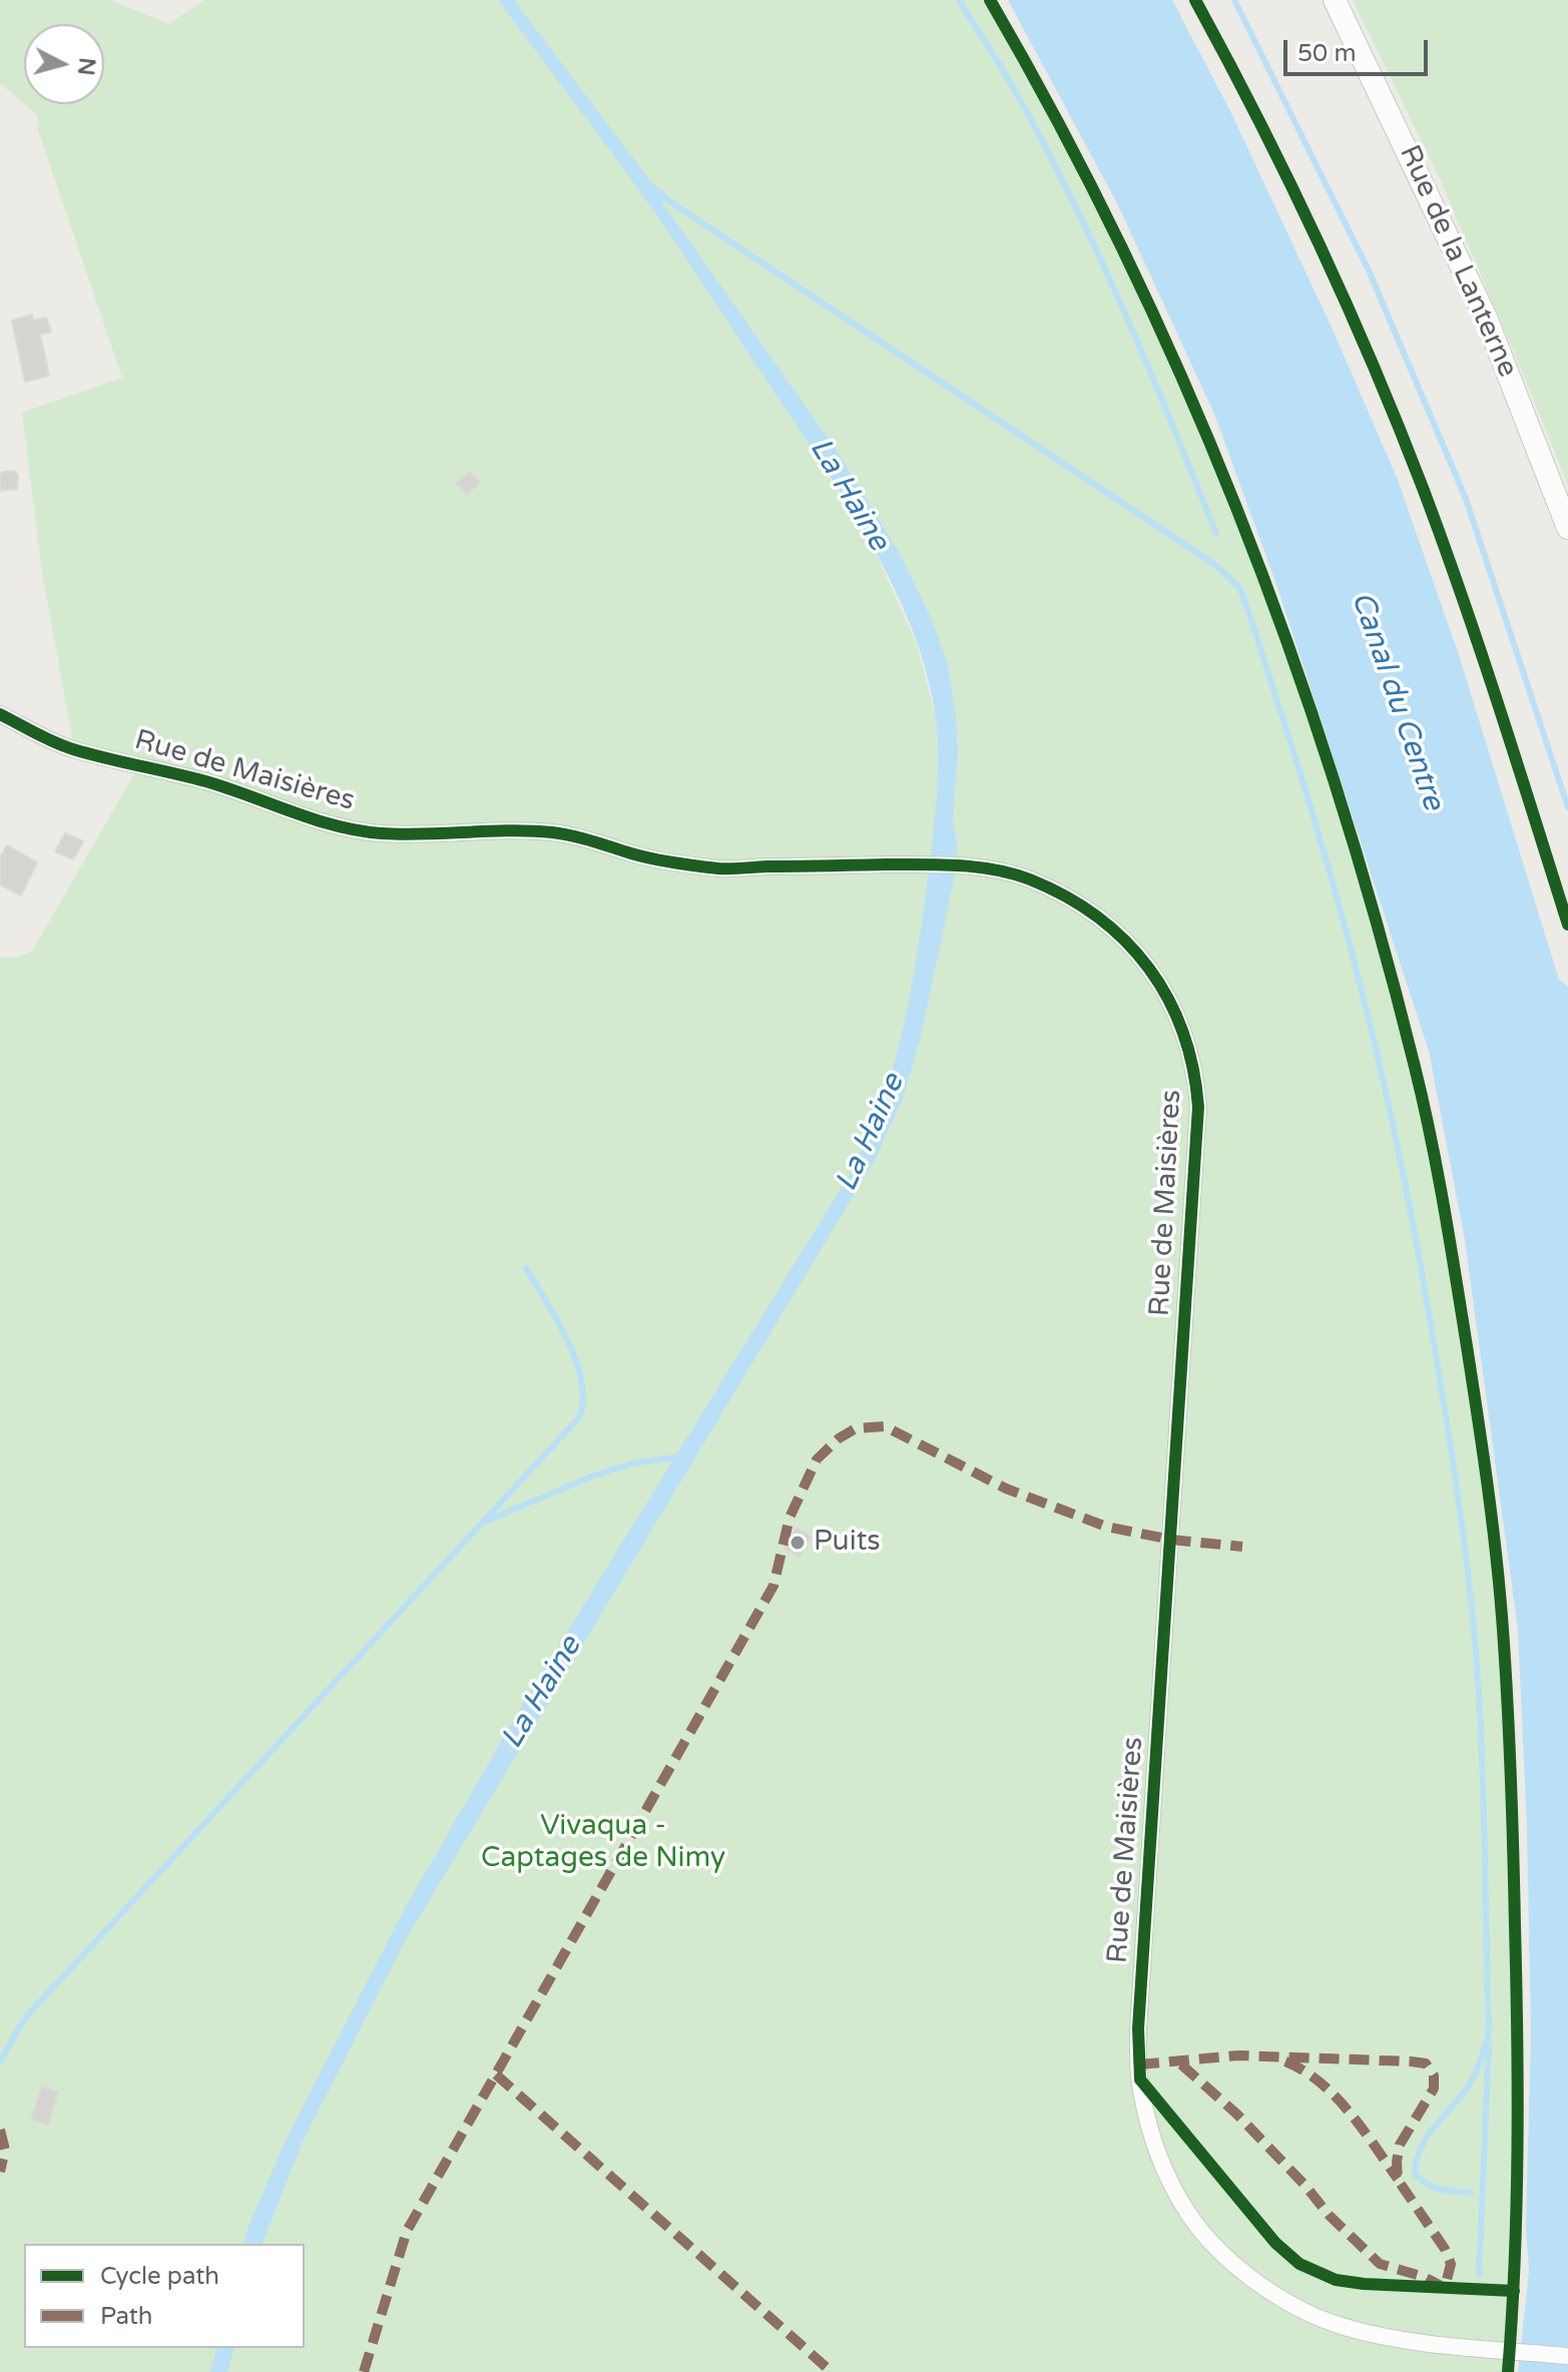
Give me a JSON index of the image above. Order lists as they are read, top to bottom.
{
  "streets": {
    "main road": ["Rue de la Lanterne"],
    "street": ["Rue de Maisières"]
  },
  "water": ["La Haine", "Canal du Centre"],
  "parks": ["Vivaqua - Captages de Nimy"],
  "places": ["Puits"],
  "legend": ["Cycle path", "Path"],
  "scale_bar": "50 m",
  "north": "right"
}
